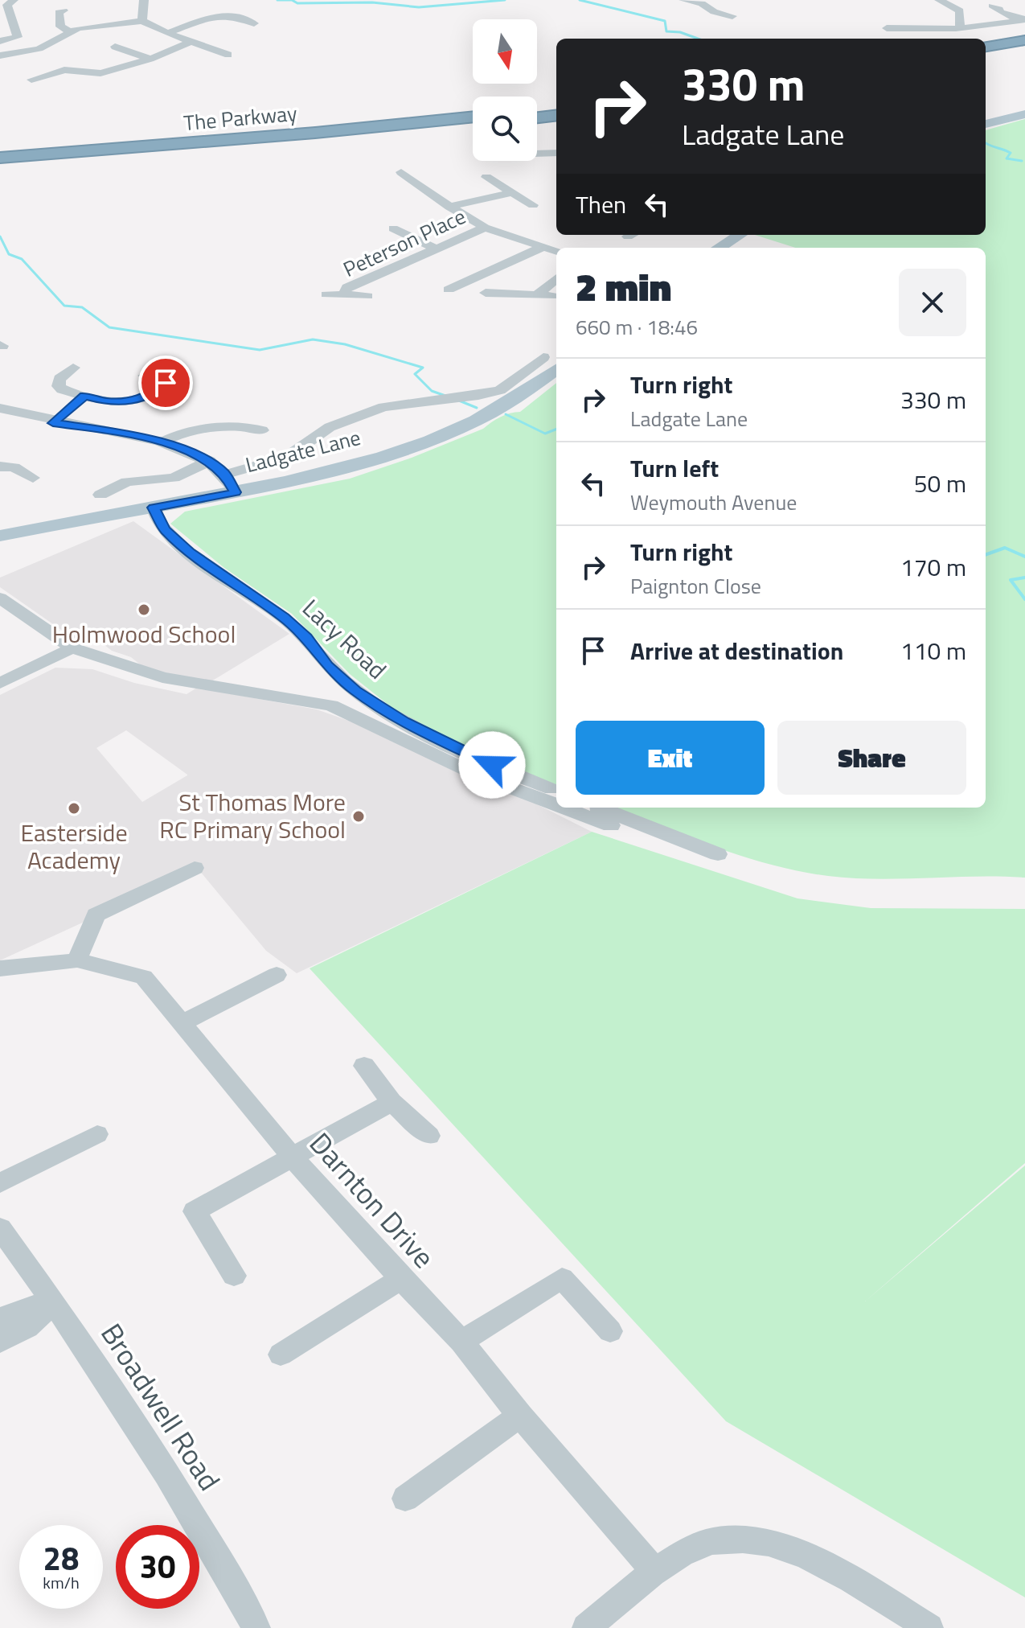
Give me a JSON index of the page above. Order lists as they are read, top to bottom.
{
  "streets": {
    "highway": ["The Parkway"],
    "main road": ["Ladgate Lane"],
    "street": [
      "Peterson Place",
      "Lacy Road",
      "Darnton Drive",
      "Broadwell Road"
    ]
  },
  "crossings": [
    ["Ladgate Lane", "Lacy Road"]
  ],
  "places": ["Holmwood School", "Easterside Academy", "St Thomas More RC Primary School"],
  "north": "bottom",
  "page": {
    "turn": ["330 m", "Ladgate Lane"],
    "then": "Then",
    "heading": ["2 min", "660 m · 18:46"],
    "list": [
      {
        "name": "Turn right",
        "note": "Ladgate Lane",
        "value": "330 m"
      },
      {
        "name": "Turn left",
        "note": "Weymouth Avenue",
        "value": "50 m"
      },
      {
        "name": "Turn right",
        "note": "Paignton Close",
        "value": "170 m"
      },
      {
        "name": "Arrive at destination",
        "value": "110 m"
      }
    ],
    "buttons": ["Exit", "Share"],
    "speed": "28 km/h",
    "limit": "30"
  }
}
